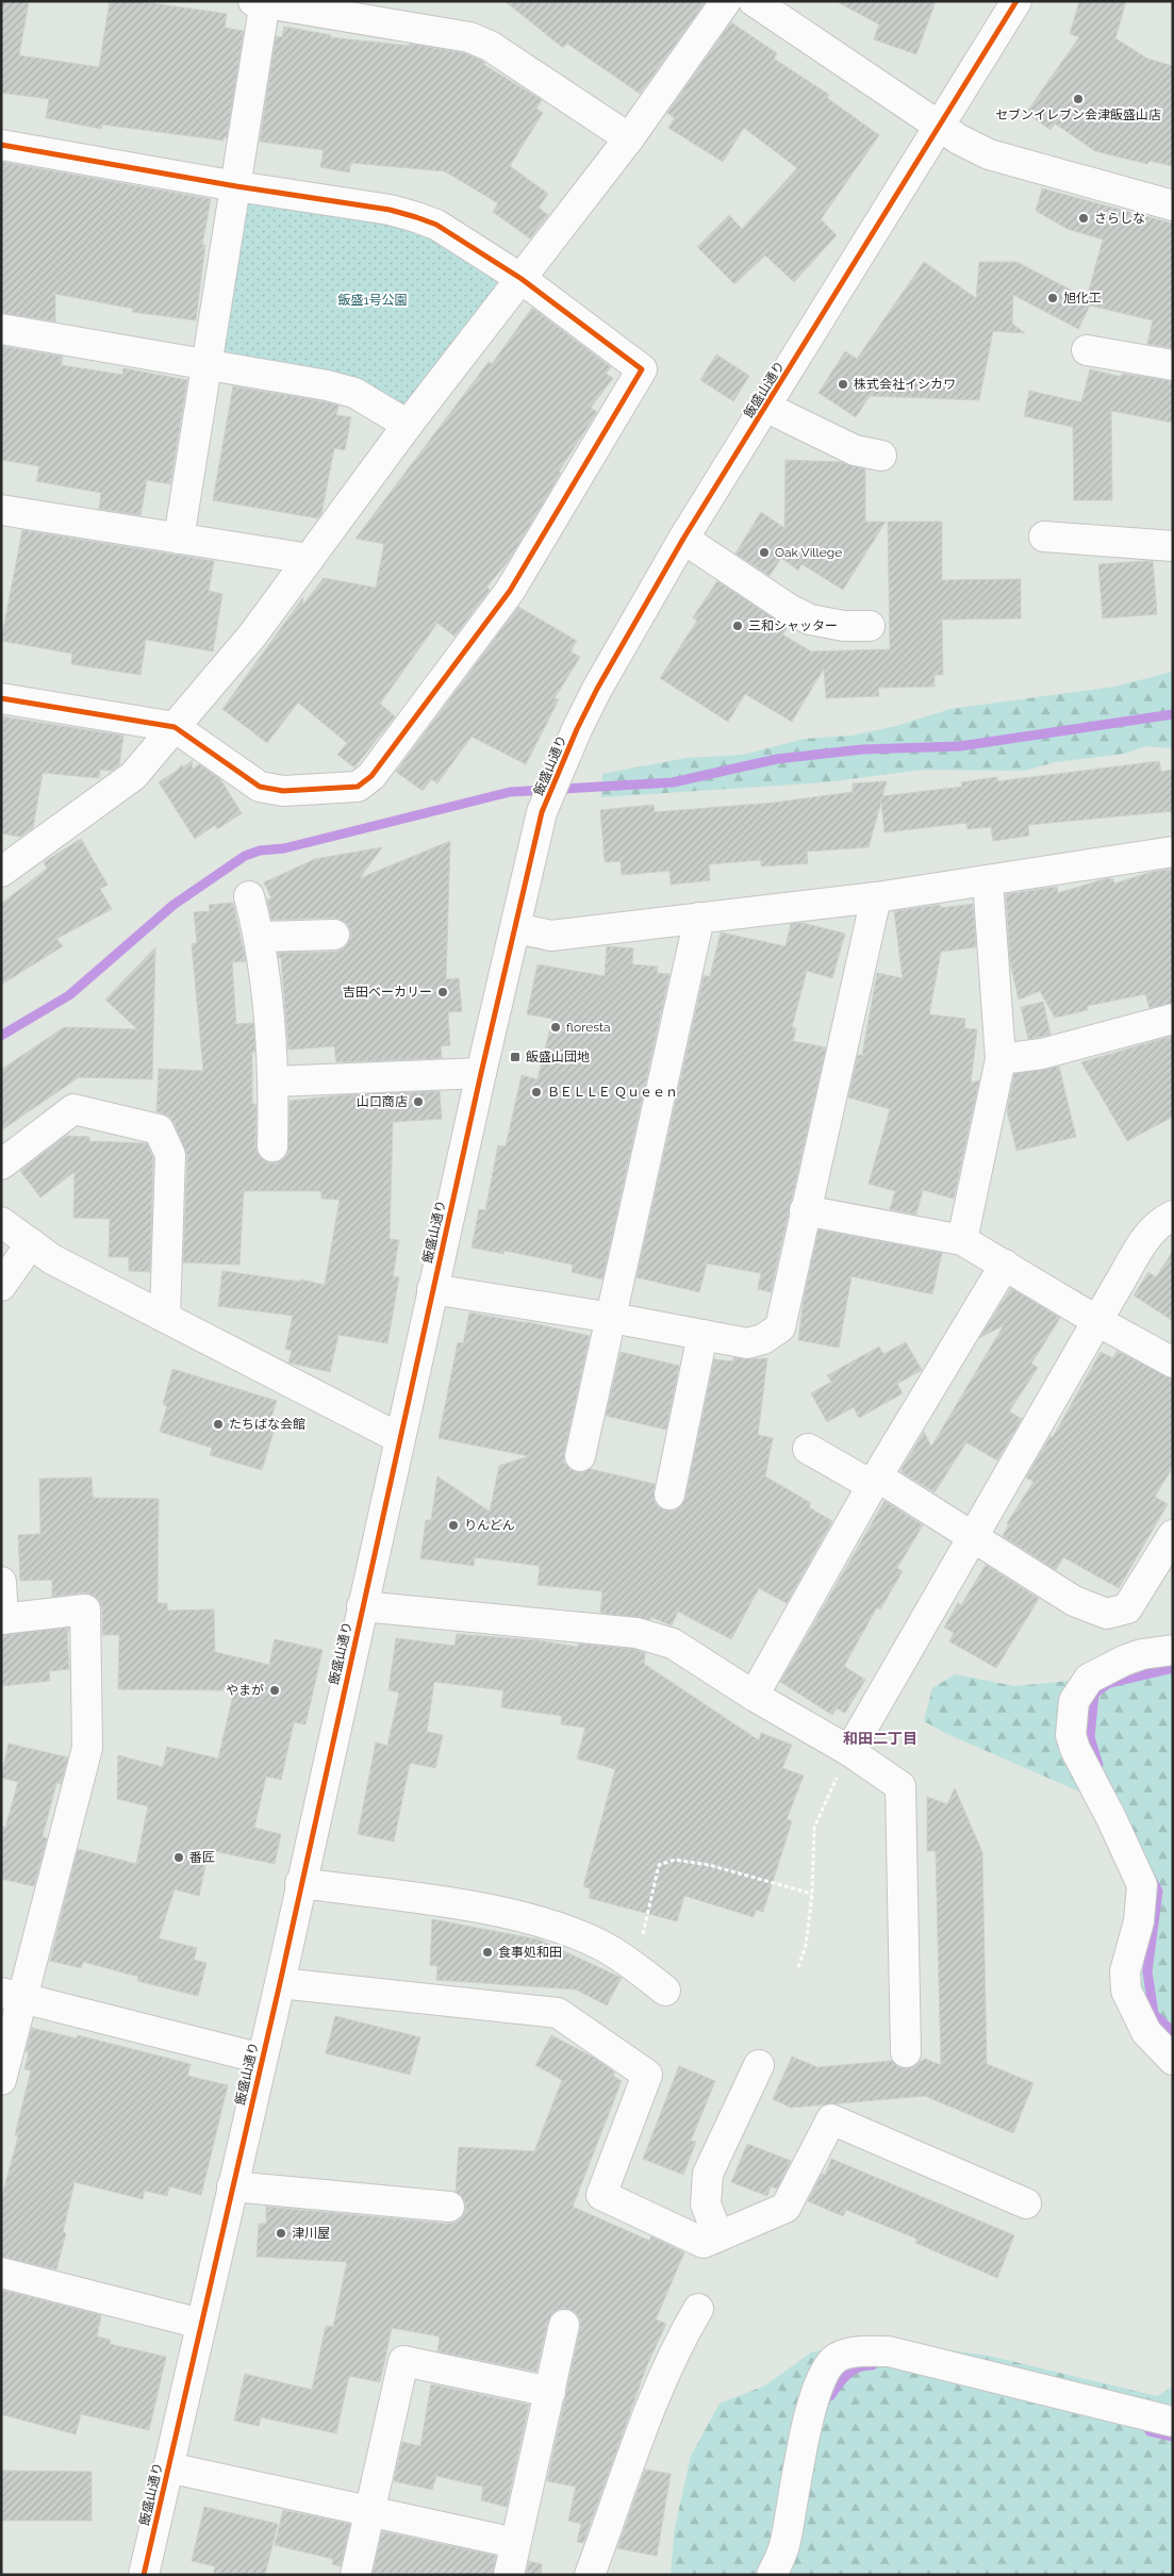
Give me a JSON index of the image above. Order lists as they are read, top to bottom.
{
  "streets": {
    "street": ["飯盛山通り"]
  },
  "districts": ["和田二丁目"],
  "parks": ["飯盛1号公園"],
  "places": {
    "other": [
      "セブンイレブン会津飯盛山店",
      "さらしな",
      "旭化工",
      "株式会社イシカワ",
      "Oak Villege",
      "三和シャッター",
      "吉田ベーカリー",
      "floresta",
      "ＢＥＬＬＥ Ｑｕｅｅｎ",
      "山口商店",
      "たちばな会館",
      "りんどん",
      "やまが",
      "番匠",
      "食事処和田",
      "津川屋"
    ],
    "transit": ["飯盛山団地"]
  }
}
